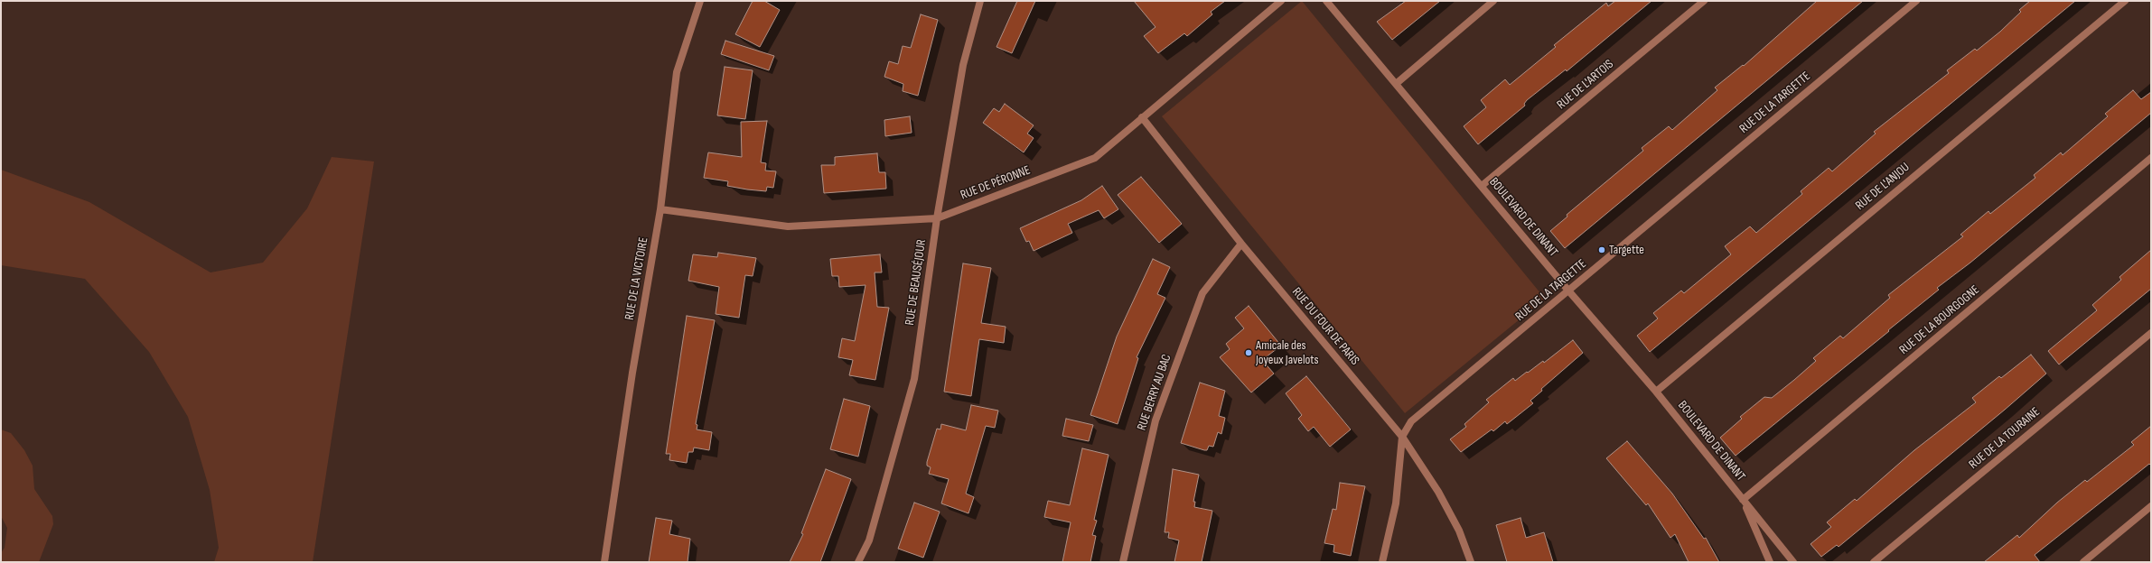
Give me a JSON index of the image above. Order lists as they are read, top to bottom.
{
  "streets": {
    "street": [
      "RUE DE L'ARTOIS",
      "RUE DE LA TARGETTE",
      "RUE DE PÉRONNE",
      "RUE DE L'ANJOU",
      "BOULEVARD DE DINANT",
      "RUE DE LA VICTOIRE",
      "RUE DE BEAUSÉJOUR",
      "RUE DE LA BOURGOGNE",
      "RUE DU FOUR DE PARIS",
      "RUE BERRY AU BAC",
      "RUE DE LA TOURAINE"
    ]
  },
  "crossings": [
    ["RUE DE L'ARTOIS", "BOULEVARD DE DINANT"],
    ["RUE DE LA TARGETTE", "BOULEVARD DE DINANT"],
    ["RUE DE LA TARGETTE", "RUE DU FOUR DE PARIS"],
    ["RUE DE PÉRONNE", "RUE DE LA VICTOIRE"],
    ["RUE DE PÉRONNE", "RUE DE BEAUSÉJOUR"],
    ["RUE DE PÉRONNE", "RUE DU FOUR DE PARIS"],
    ["RUE DE L'ANJOU", "BOULEVARD DE DINANT"],
    ["BOULEVARD DE DINANT", "RUE DE LA BOURGOGNE"],
    ["RUE DU FOUR DE PARIS", "RUE BERRY AU BAC"]
  ],
  "places": ["Targette", "Amicale des Joyeux Javelots"]
}
